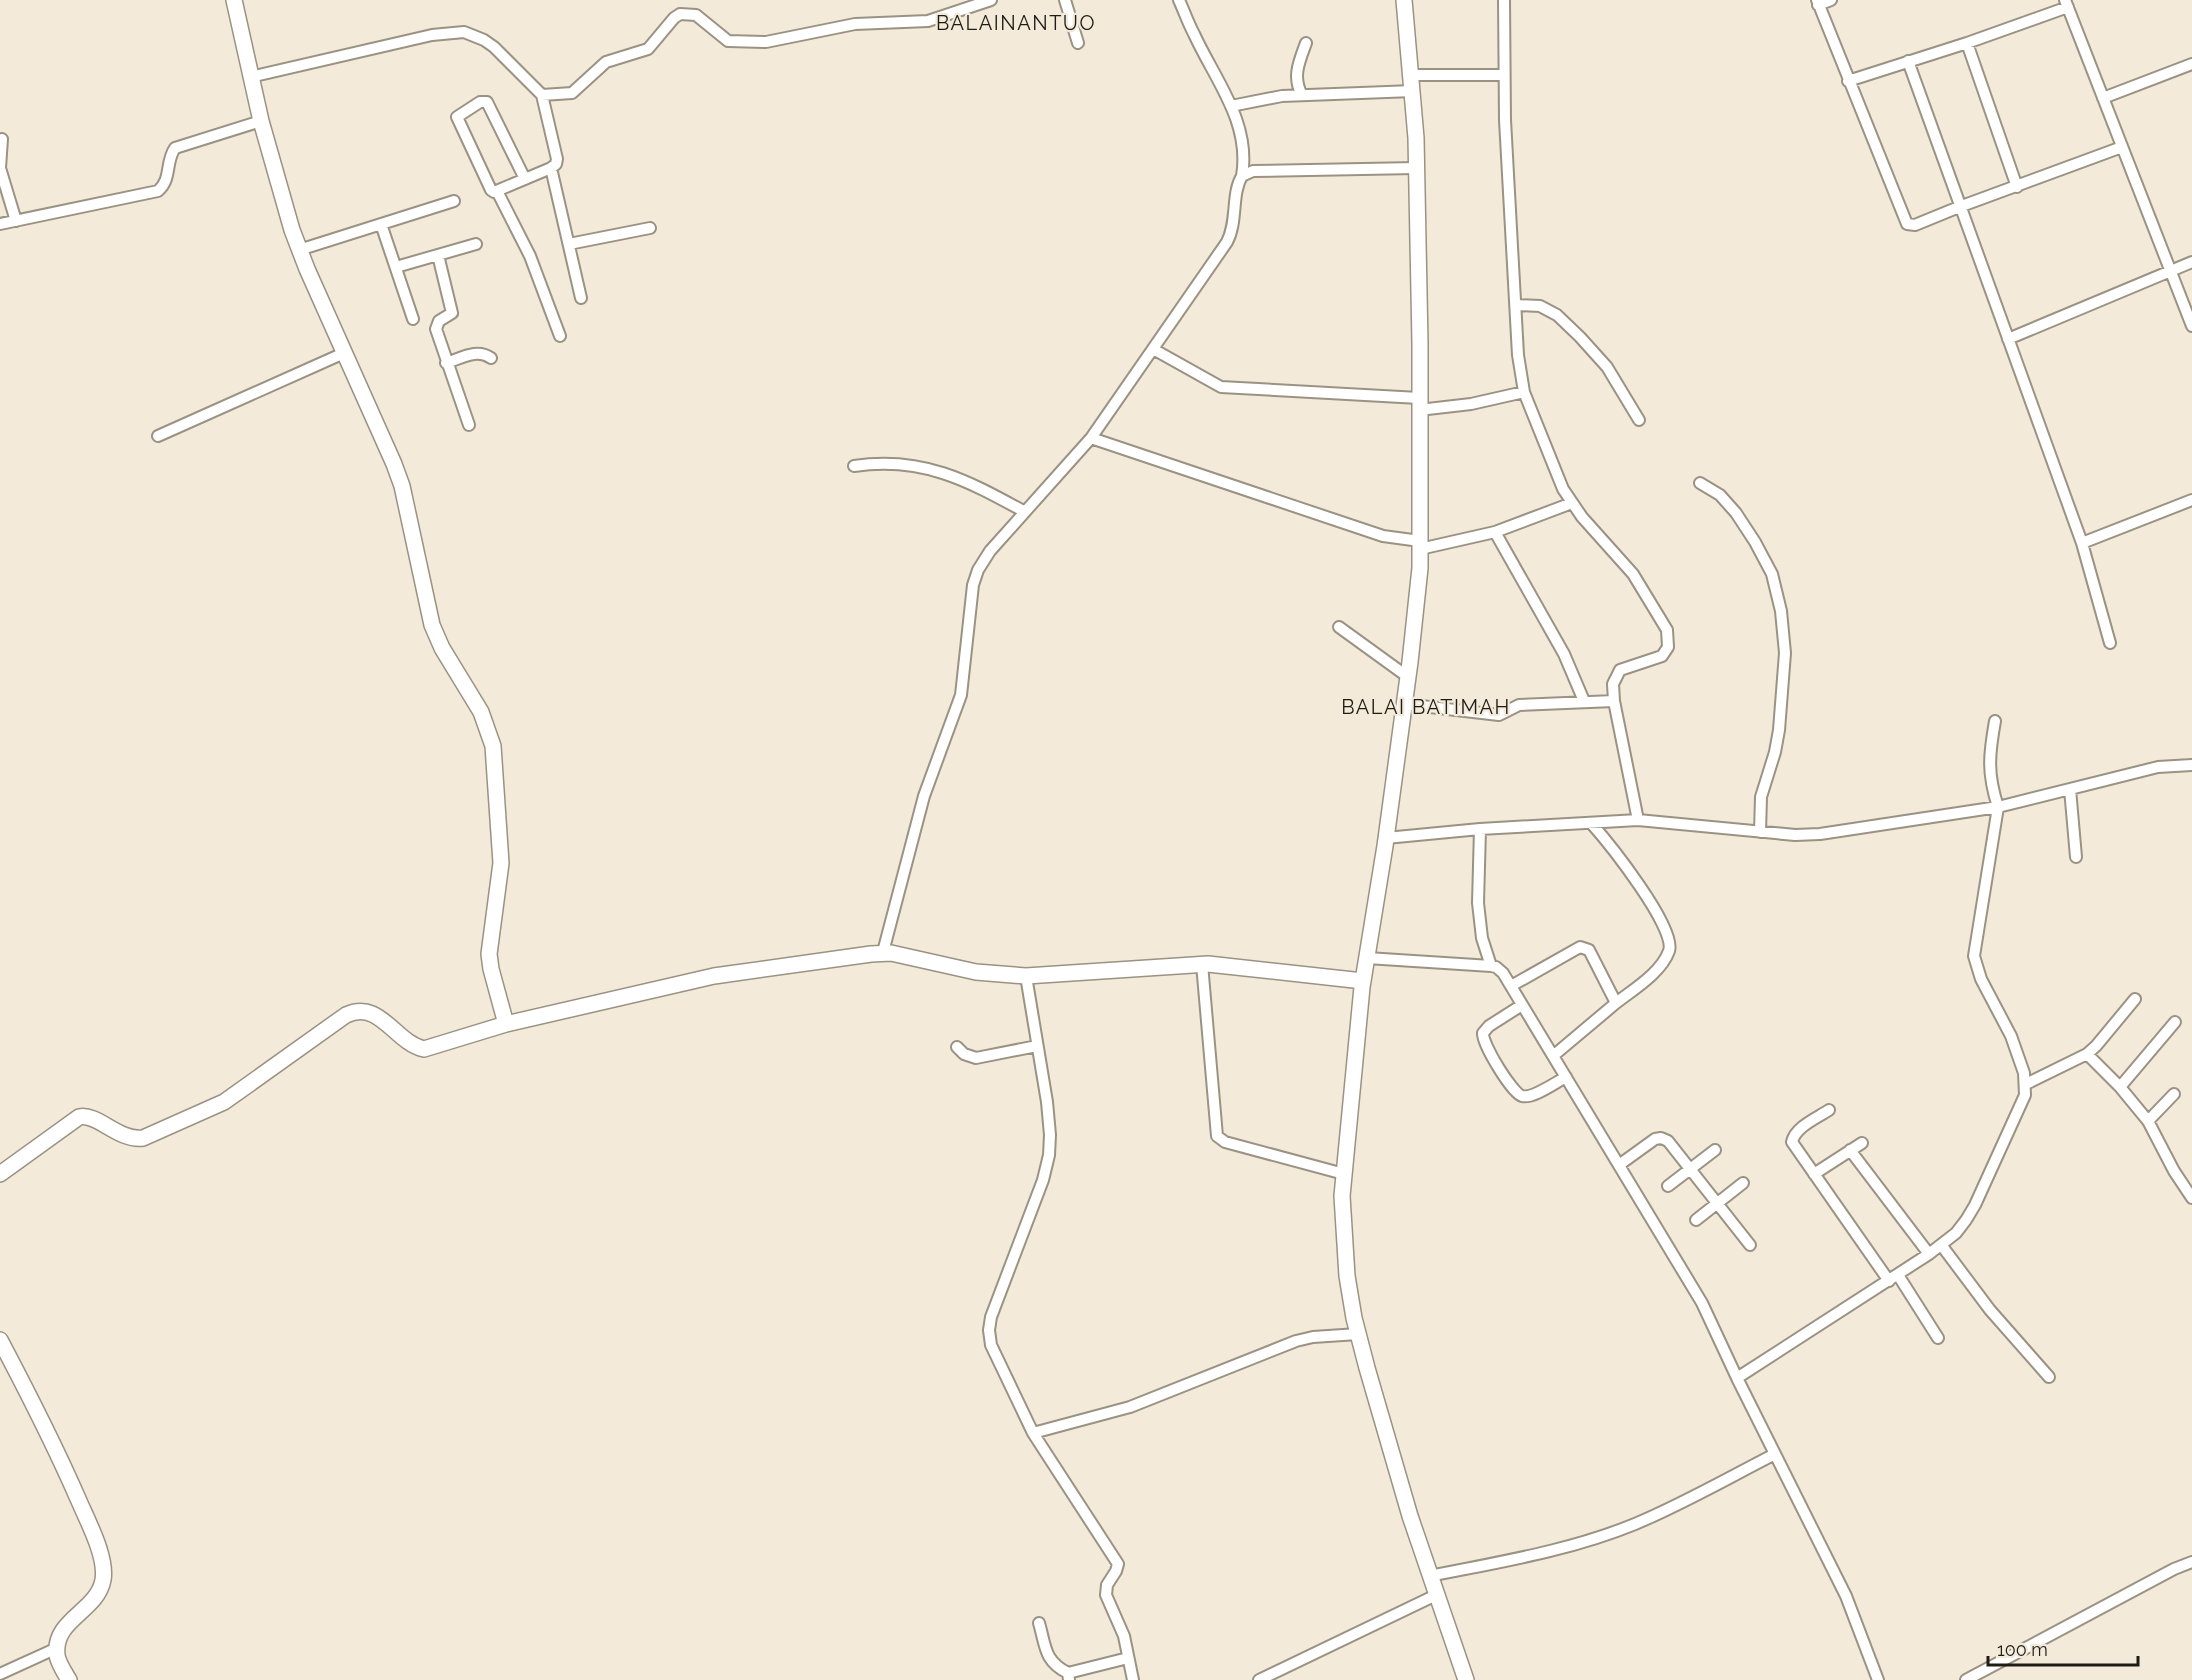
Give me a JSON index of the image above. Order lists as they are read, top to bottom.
{
  "districts": ["BALAINANTUO", "BALAI BATIMAH"],
  "scale_bar": "100 m"
}
